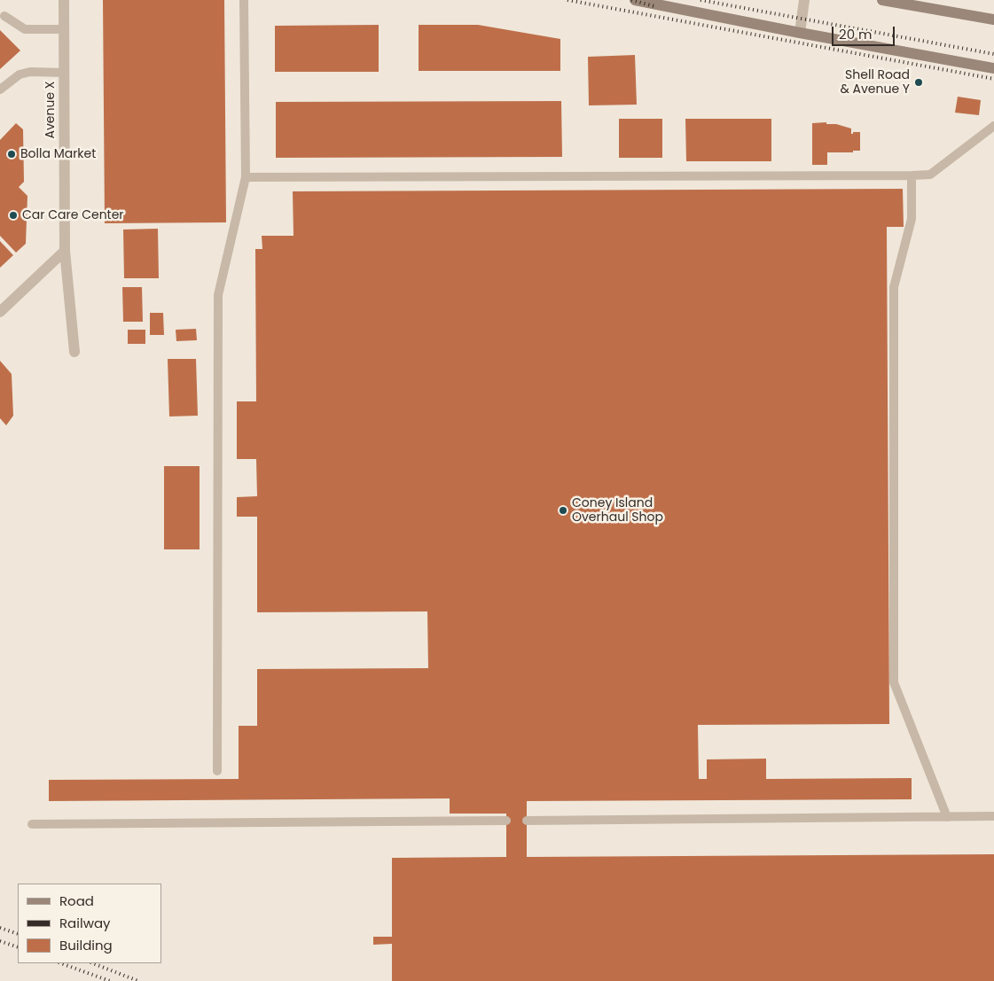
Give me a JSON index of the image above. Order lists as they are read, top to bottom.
{
  "streets": {
    "street": ["Avenue X"]
  },
  "places": [
    "Shell Road & Avenue Y",
    "Bolla Market",
    "Car Care Center",
    "Coney Island Overhaul Shop"
  ],
  "legend": ["Road", "Railway", "Building"],
  "scale_bar": "20 m"
}
